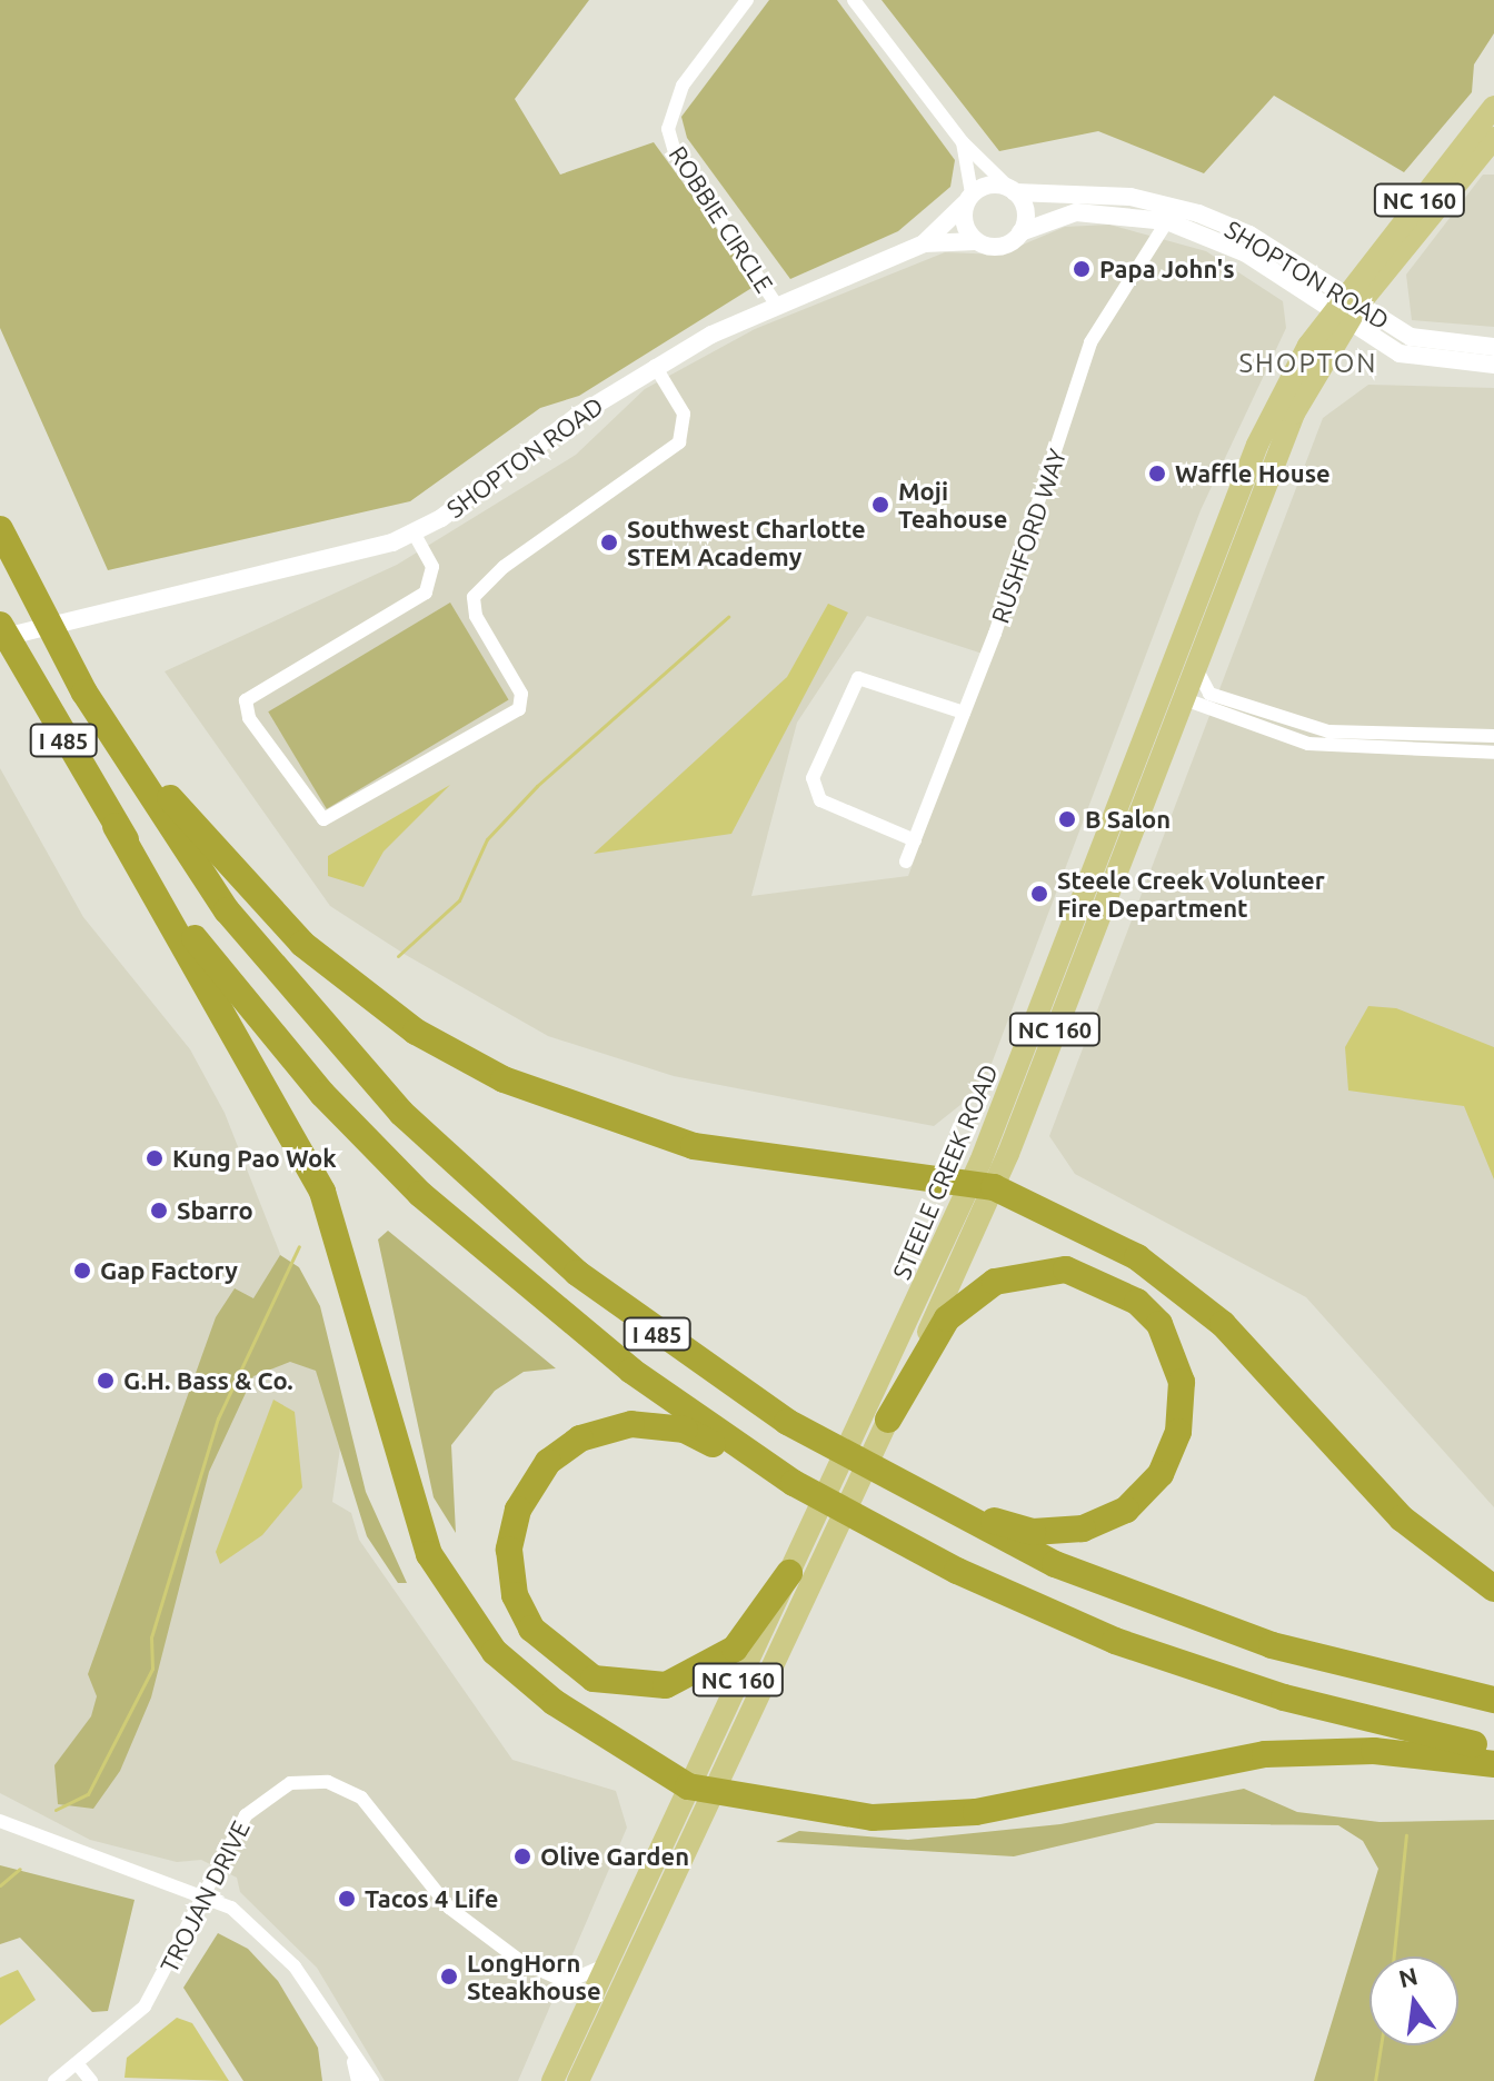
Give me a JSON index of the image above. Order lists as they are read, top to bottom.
{
  "streets": {
    "highway": ["I 485"],
    "main road": ["NC 160", "STEELE CREEK ROAD"],
    "street": [
      "ROBBIE CIRCLE",
      "SHOPTON ROAD",
      "RUSHFORD WAY",
      "TROJAN DRIVE"
    ]
  },
  "crossings": [
    ["ROBBIE CIRCLE", "SHOPTON ROAD"],
    ["SHOPTON ROAD", "RUSHFORD WAY"],
    ["SHOPTON ROAD", "STEELE CREEK ROAD"],
    ["STEELE CREEK ROAD", "TROJAN DRIVE"]
  ],
  "districts": ["SHOPTON"],
  "places": [
    "Papa John's",
    "Waffle House",
    "Moji Teahouse",
    "Southwest Charlotte STEM Academy",
    "B Salon",
    "Steele Creek Volunteer Fire Department",
    "Kung Pao Wok",
    "Sbarro",
    "Gap Factory",
    "G.H. Bass & Co.",
    "Olive Garden",
    "Tacos 4 Life",
    "LongHorn Steakhouse"
  ],
  "north": "top"
}
